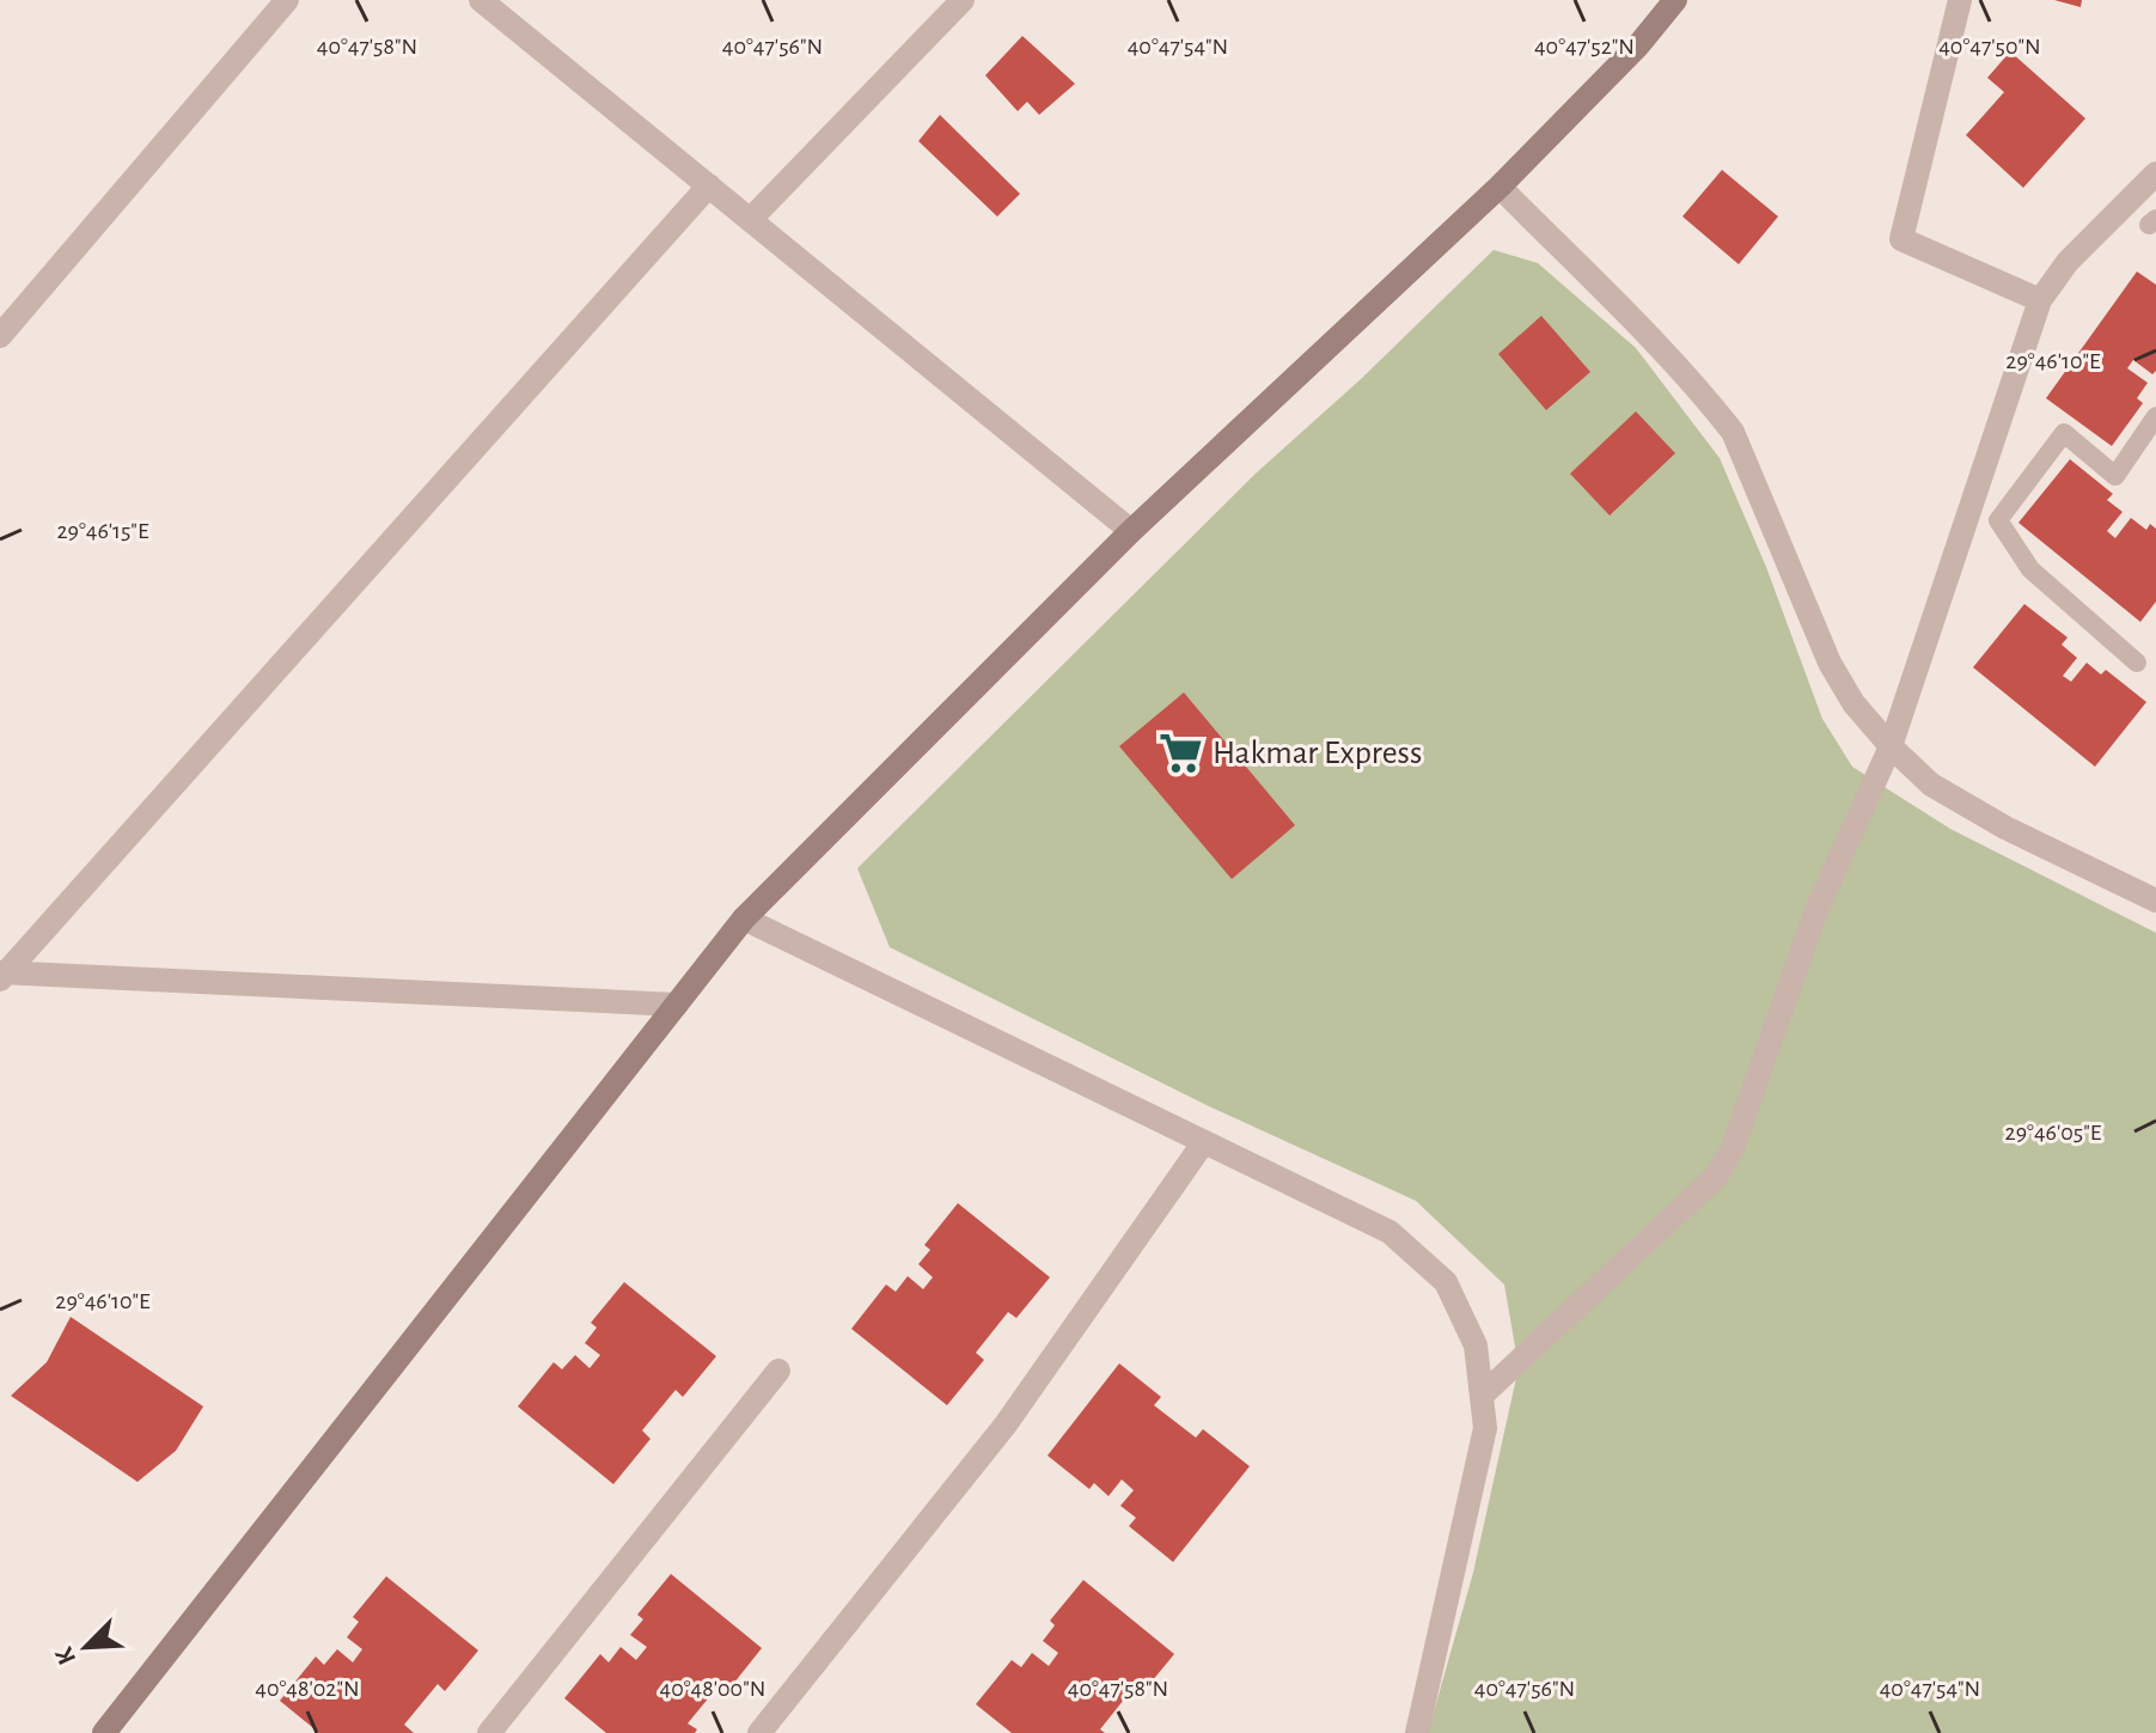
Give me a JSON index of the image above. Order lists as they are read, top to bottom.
{
  "places": {
    "supermarket": ["Hakmar Express"]
  },
  "north": "bottom left",
  "coordinates": [
    "40°47'52\"N",
    "40°47'58\"N",
    "40°47'56\"N",
    "40°47'54\"N",
    "40°47'50\"N",
    "29°46'10\"E",
    "29°46'15\"E",
    "29°46'05\"E",
    "40°48'02\"N",
    "40°48'00\"N"
  ]
}
